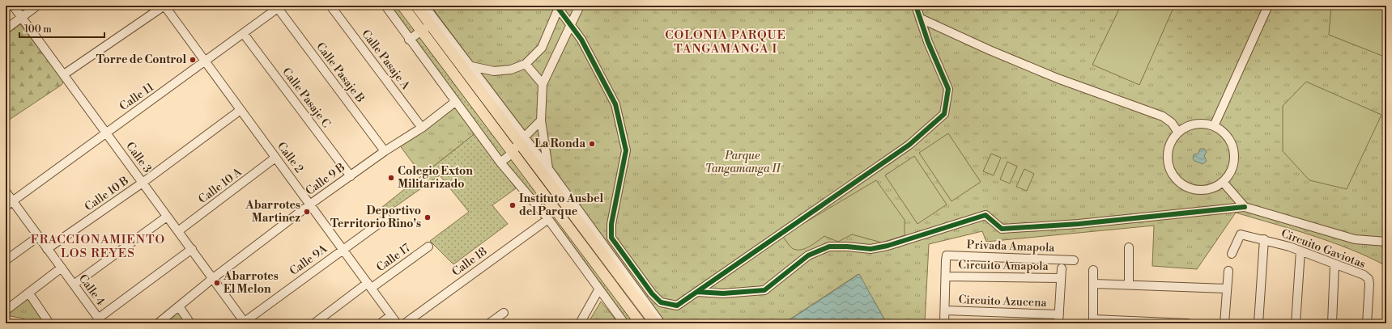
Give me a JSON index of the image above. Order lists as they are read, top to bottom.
{
  "streets": {
    "street": [
      "Calle Pasaje A",
      "Calle Pasaje B",
      "Calle 11",
      "Calle Pasaje C",
      "Calle 3",
      "Calle 2",
      "Calle 9 B",
      "Calle 10 A",
      "Calle 10 B",
      "Privada Amapola",
      "Circuito Gaviotas",
      "Calle 17",
      "Calle 9A",
      "Calle 18",
      "Circuito Amapola",
      "Calle 4",
      "Circuito Azucena"
    ]
  },
  "crossings": [
    ["Calle Pasaje A", "Calle 9 B"],
    ["Calle Pasaje B", "Calle 11"],
    ["Calle Pasaje B", "Calle 9 B"],
    ["Calle 11", "Calle Pasaje C"],
    ["Calle 11", "Calle 3"],
    ["Calle 11", "Calle 2"],
    ["Calle 11", "Calle 4"],
    ["Calle Pasaje C", "Calle 9 B"],
    ["Calle 3", "Calle 9 B"],
    ["Calle 3", "Calle 10 A"],
    ["Calle 3", "Calle 10 B"],
    ["Calle 3", "Calle 9A"],
    ["Calle 2", "Calle 9 B"],
    ["Calle 2", "Calle 10 A"],
    ["Calle 2", "Calle 10 B"],
    ["Calle 2", "Calle 17"],
    ["Calle 2", "Calle 9A"],
    ["Calle 10 B", "Calle 4"],
    ["Privada Amapola", "Circuito Amapola"],
    ["Circuito Amapola", "Circuito Azucena"]
  ],
  "districts": ["COLONIA PARQUE TANGAMANGA I", "FRACCIONAMIENTO LOS REYES"],
  "parks": ["Parque Tangamanga II"],
  "places": [
    "Torre de Control",
    "La Ronda",
    "Colegio Exton Militarizado",
    "Instituto Ausbel del Parque",
    "Abarrotes Martinez",
    "Deportivo Territorio Rino's",
    "Abarrotes El Melon"
  ],
  "scale_bar": "100 m"
}
